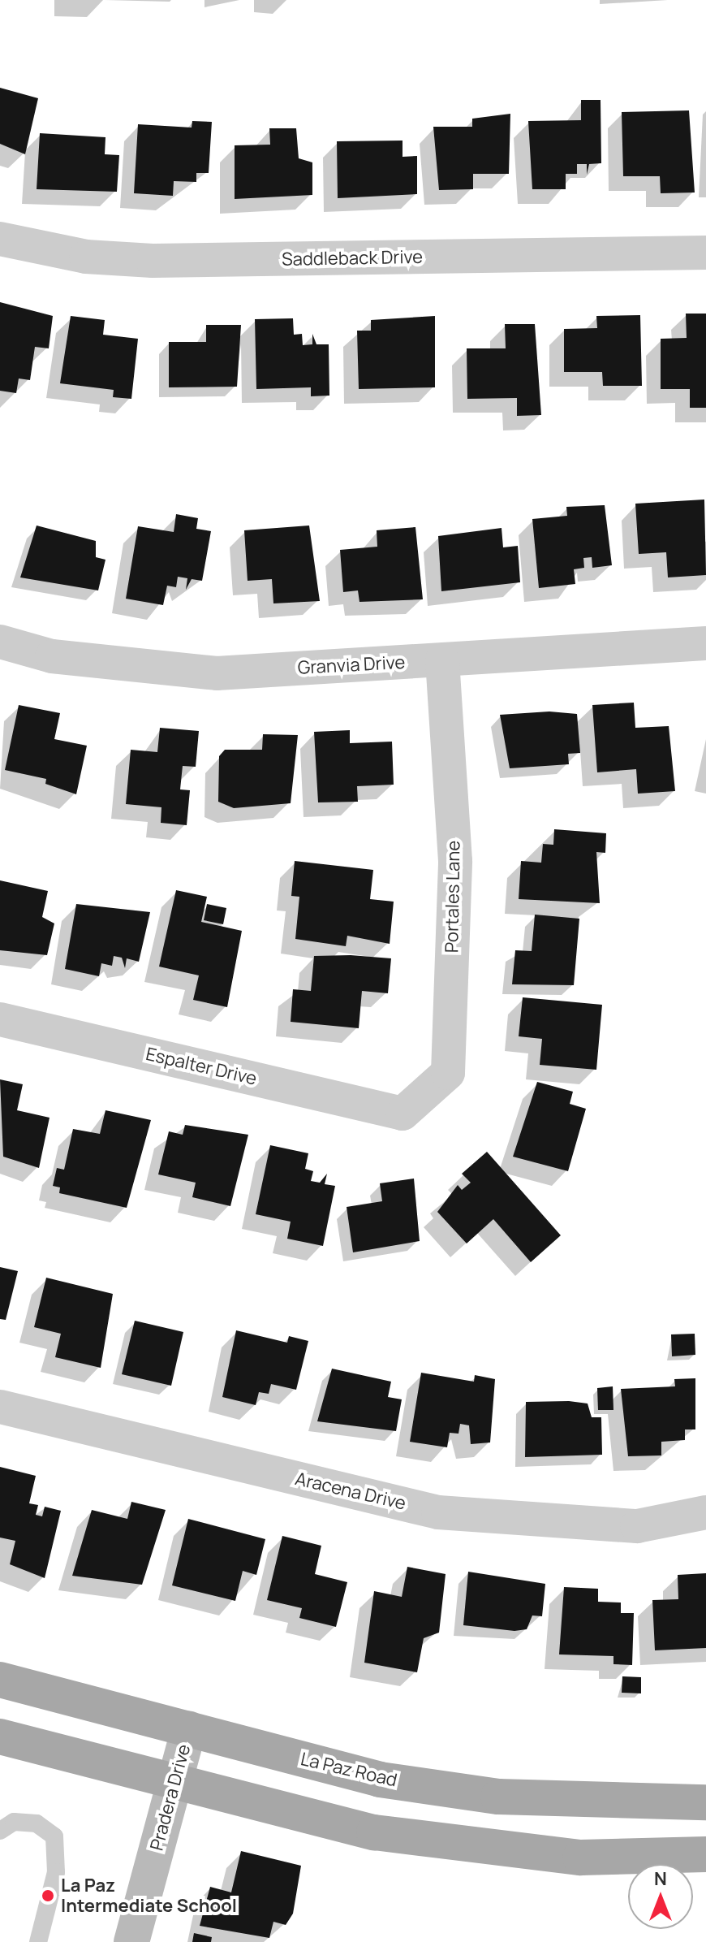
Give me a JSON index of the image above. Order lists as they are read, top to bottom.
{
  "streets": {
    "main road": ["La Paz Road"],
    "street": [
      "Saddleback Drive",
      "Granvia Drive",
      "Portales Lane",
      "Espalter Drive",
      "Aracena Drive",
      "Pradera Drive"
    ]
  },
  "crossings": [
    ["Granvia Drive", "Portales Lane"],
    ["Portales Lane", "Espalter Drive"],
    ["La Paz Road", "Pradera Drive"]
  ],
  "places": ["La Paz Intermediate School"],
  "north": "top"
}
